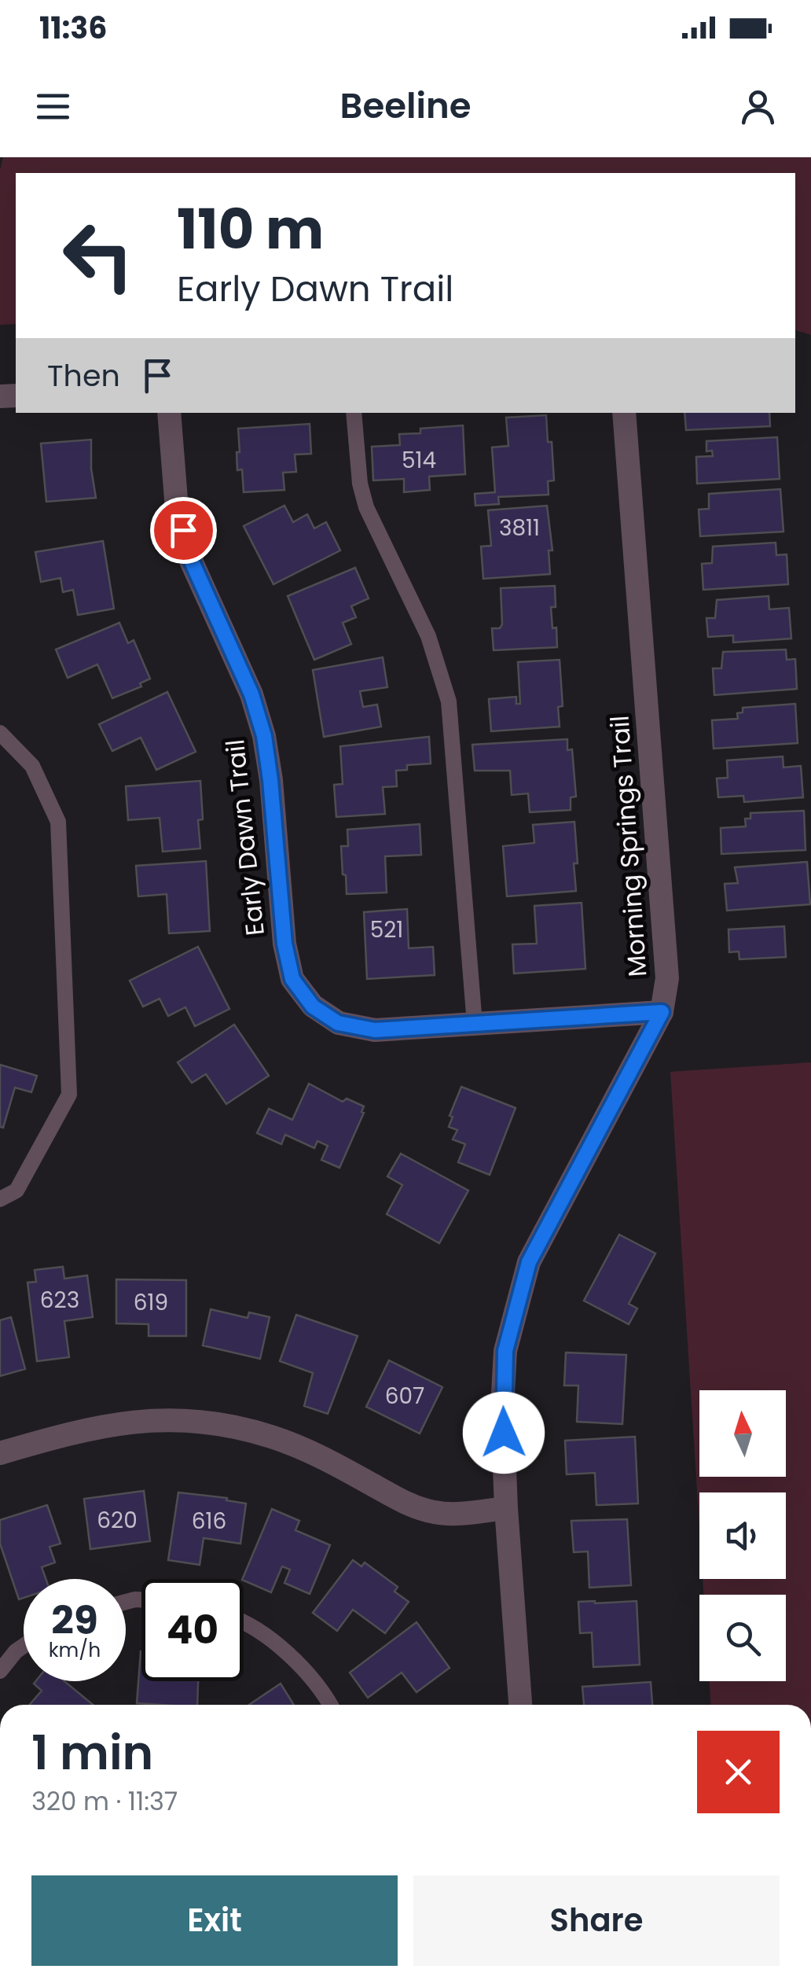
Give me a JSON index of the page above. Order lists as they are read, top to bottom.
{
  "streets": {
    "street": ["Early Dawn Trail", "Morning Springs Trail"]
  },
  "crossings": [
    ["Early Dawn Trail", "Morning Springs Trail"]
  ],
  "house_numbers": [
    "514",
    "3811",
    "521",
    "623",
    "619",
    "607",
    "620",
    "616"
  ],
  "north": "top",
  "page": {
    "status": "11:36",
    "header": "Beeline",
    "turn": ["110 m", "Early Dawn Trail"],
    "then": "Then",
    "speed": "29 km/h",
    "limit": "40",
    "heading": ["1 min", "320 m · 11:37"],
    "buttons": ["Exit", "Share"]
  }
}
